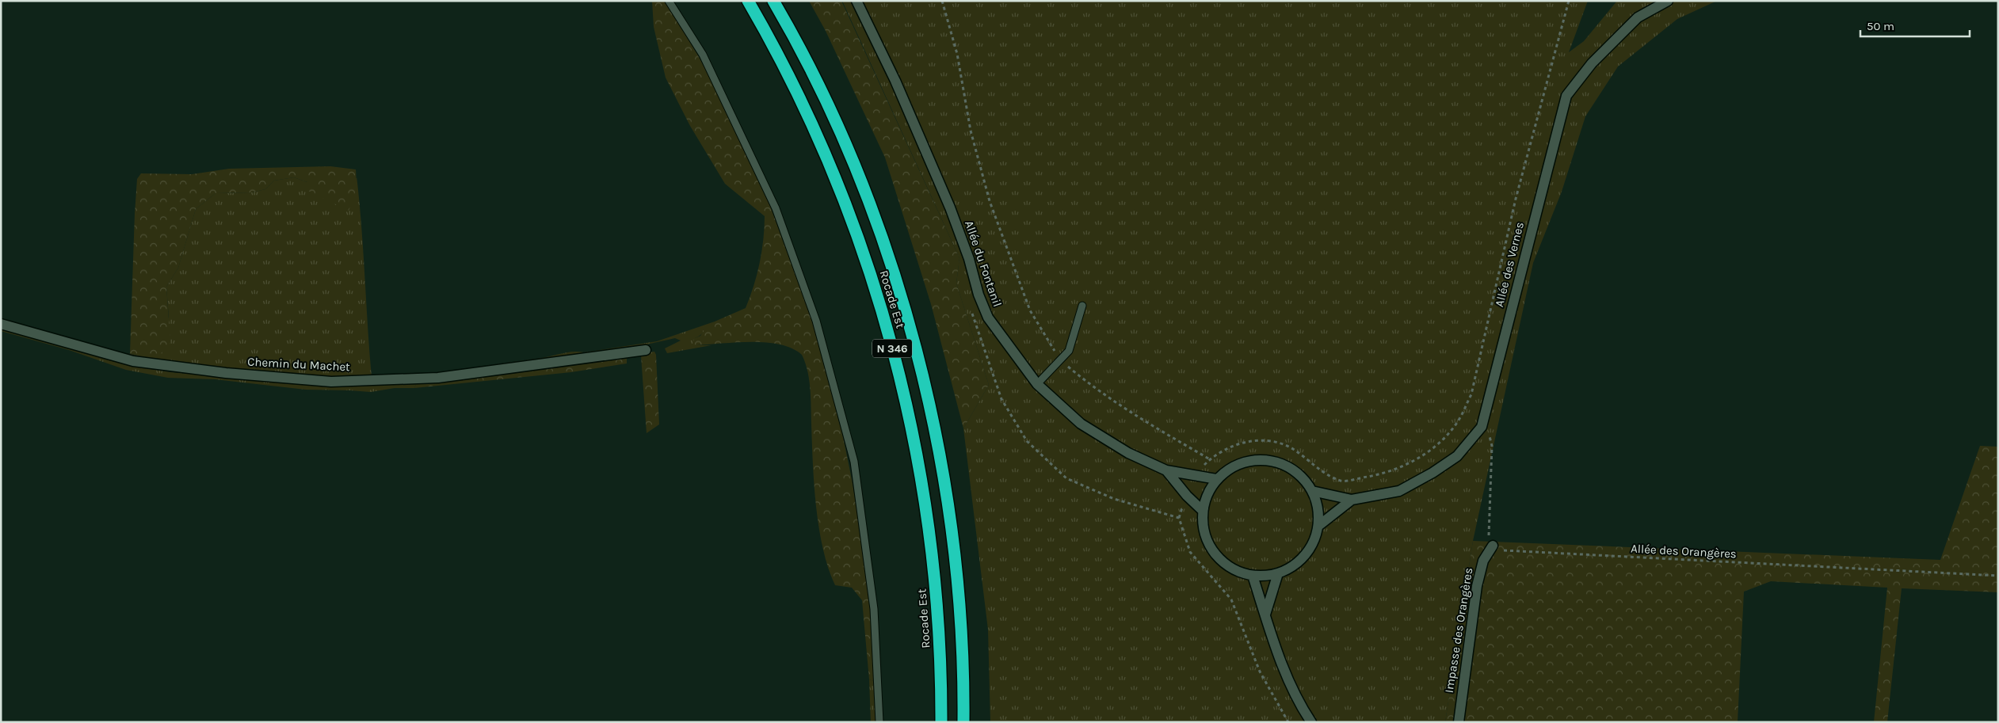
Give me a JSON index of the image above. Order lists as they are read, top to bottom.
{
  "streets": {
    "highway": ["Rocade Est", "N 346"],
    "street": [
      "Allée du Fontanil",
      "Allée des Vernes",
      "Chemin du Machet",
      "Impasse des Orangères"
    ],
    "path": ["Allée des Orangères"]
  },
  "crossings": [
    ["Allée du Fontanil", "Allée des Vernes"],
    ["Allée des Orangères", "Impasse des Orangères"]
  ],
  "scale_bar": "50 m"
}
